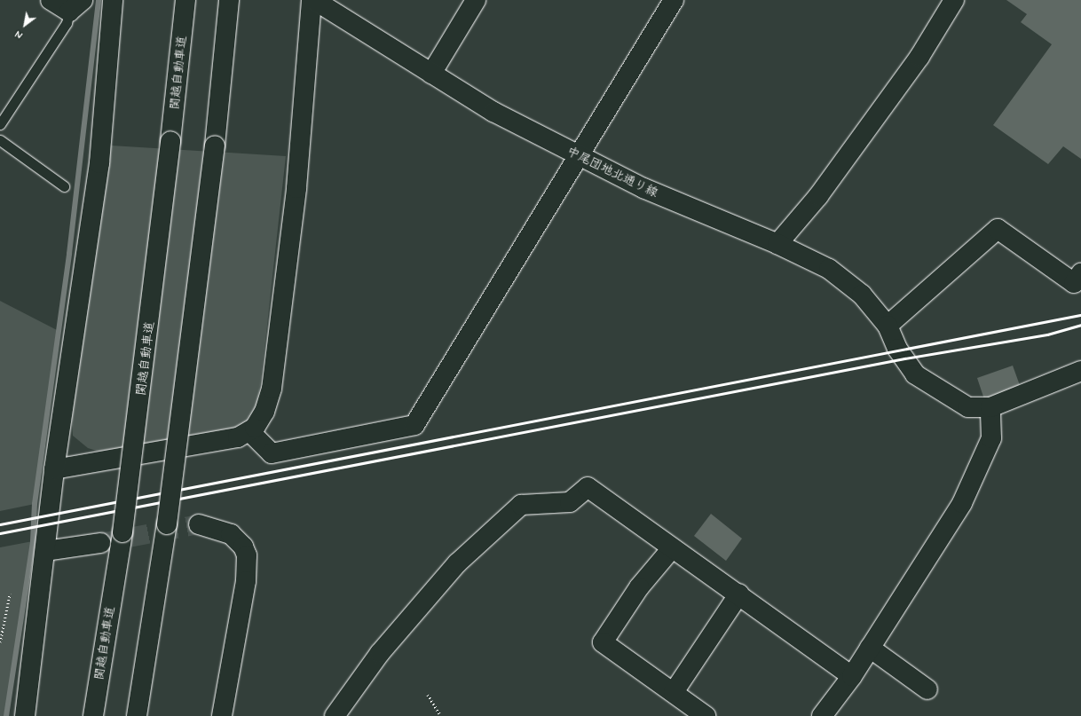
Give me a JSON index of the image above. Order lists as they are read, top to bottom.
{
  "streets": {
    "main road": ["関越自動車道", "中尾団地北通り線"]
  },
  "north": "bottom left"
}
